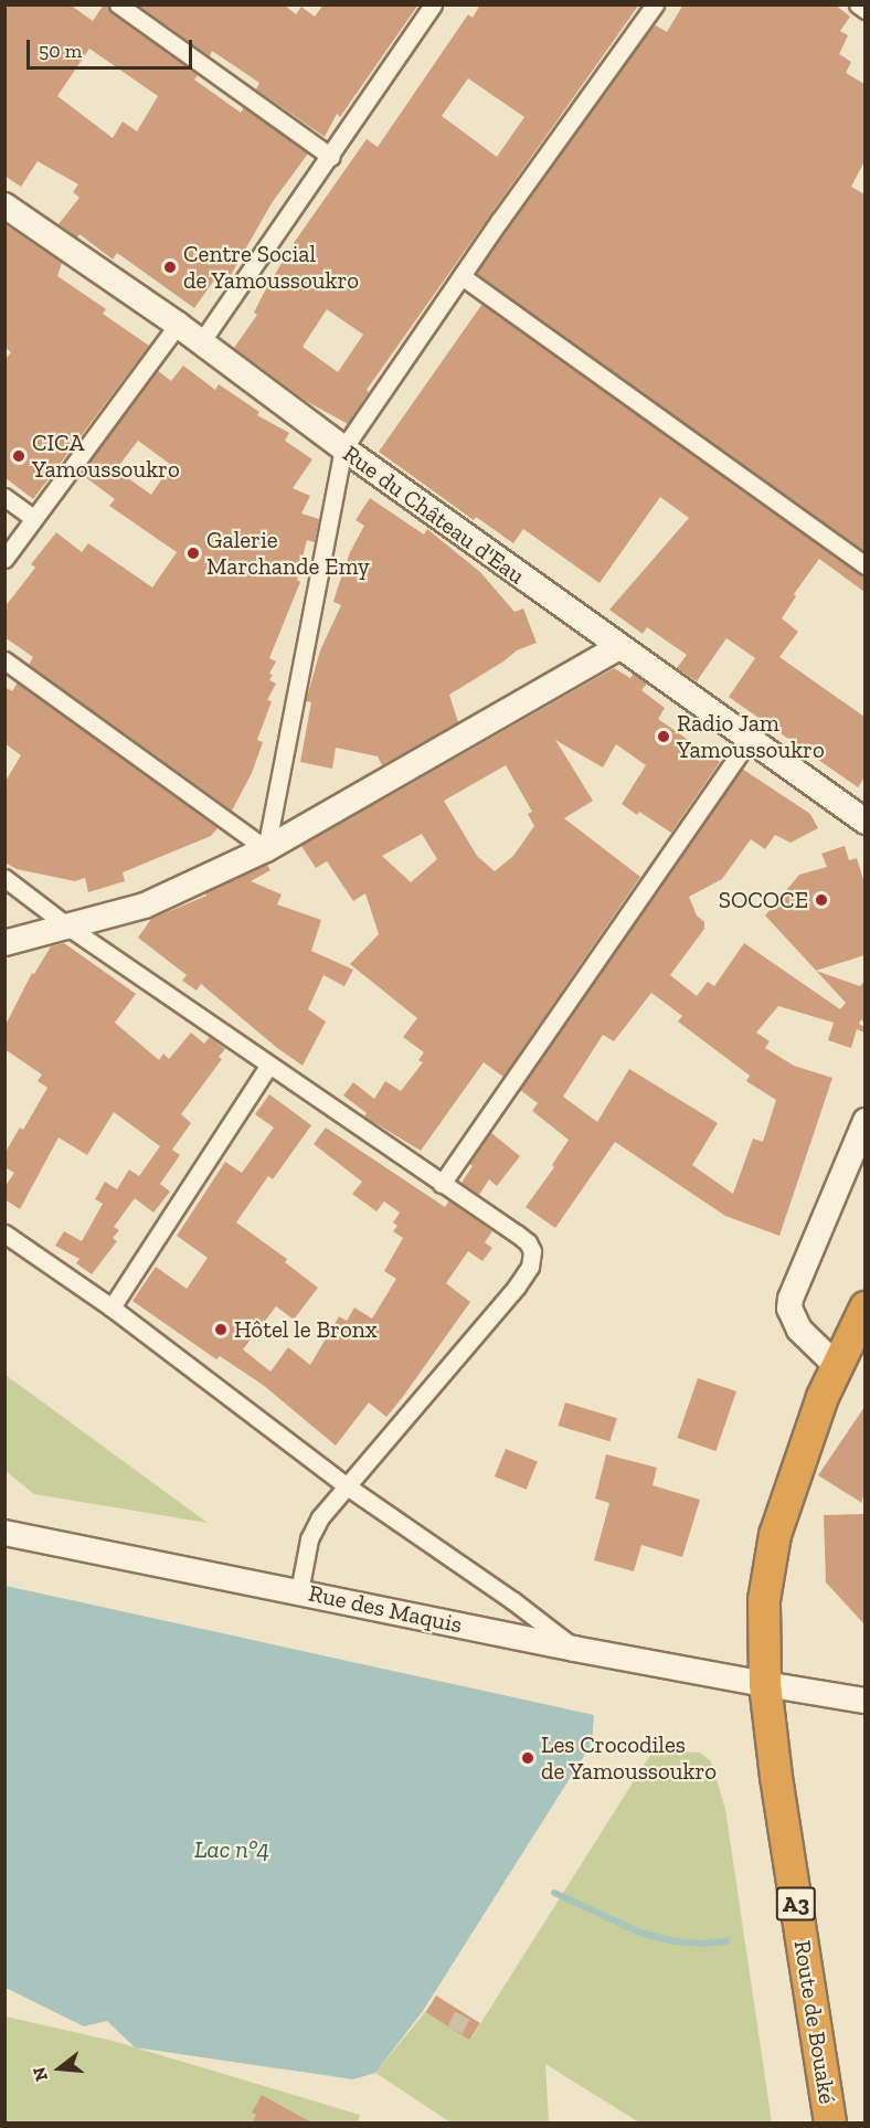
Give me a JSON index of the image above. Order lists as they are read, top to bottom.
{
  "streets": {
    "highway": ["A3", "Route de Bouaké"],
    "street": ["Rue du Château d'Eau", "Rue des Maquis"]
  },
  "crossings": [
    ["Rue des Maquis", "A3"],
    ["Rue des Maquis", "Route de Bouaké"],
    ["A3", "Route de Bouaké"]
  ],
  "water": ["Lac n°4"],
  "places": [
    "Centre Social de Yamoussoukro",
    "CICA Yamoussoukro",
    "Galerie Marchande Emy",
    "Radio Jam Yamoussoukro",
    "SOCOCE",
    "Hôtel le Bronx",
    "Les Crocodiles de Yamoussoukro"
  ],
  "scale_bar": "50 m",
  "north": "left"
}
